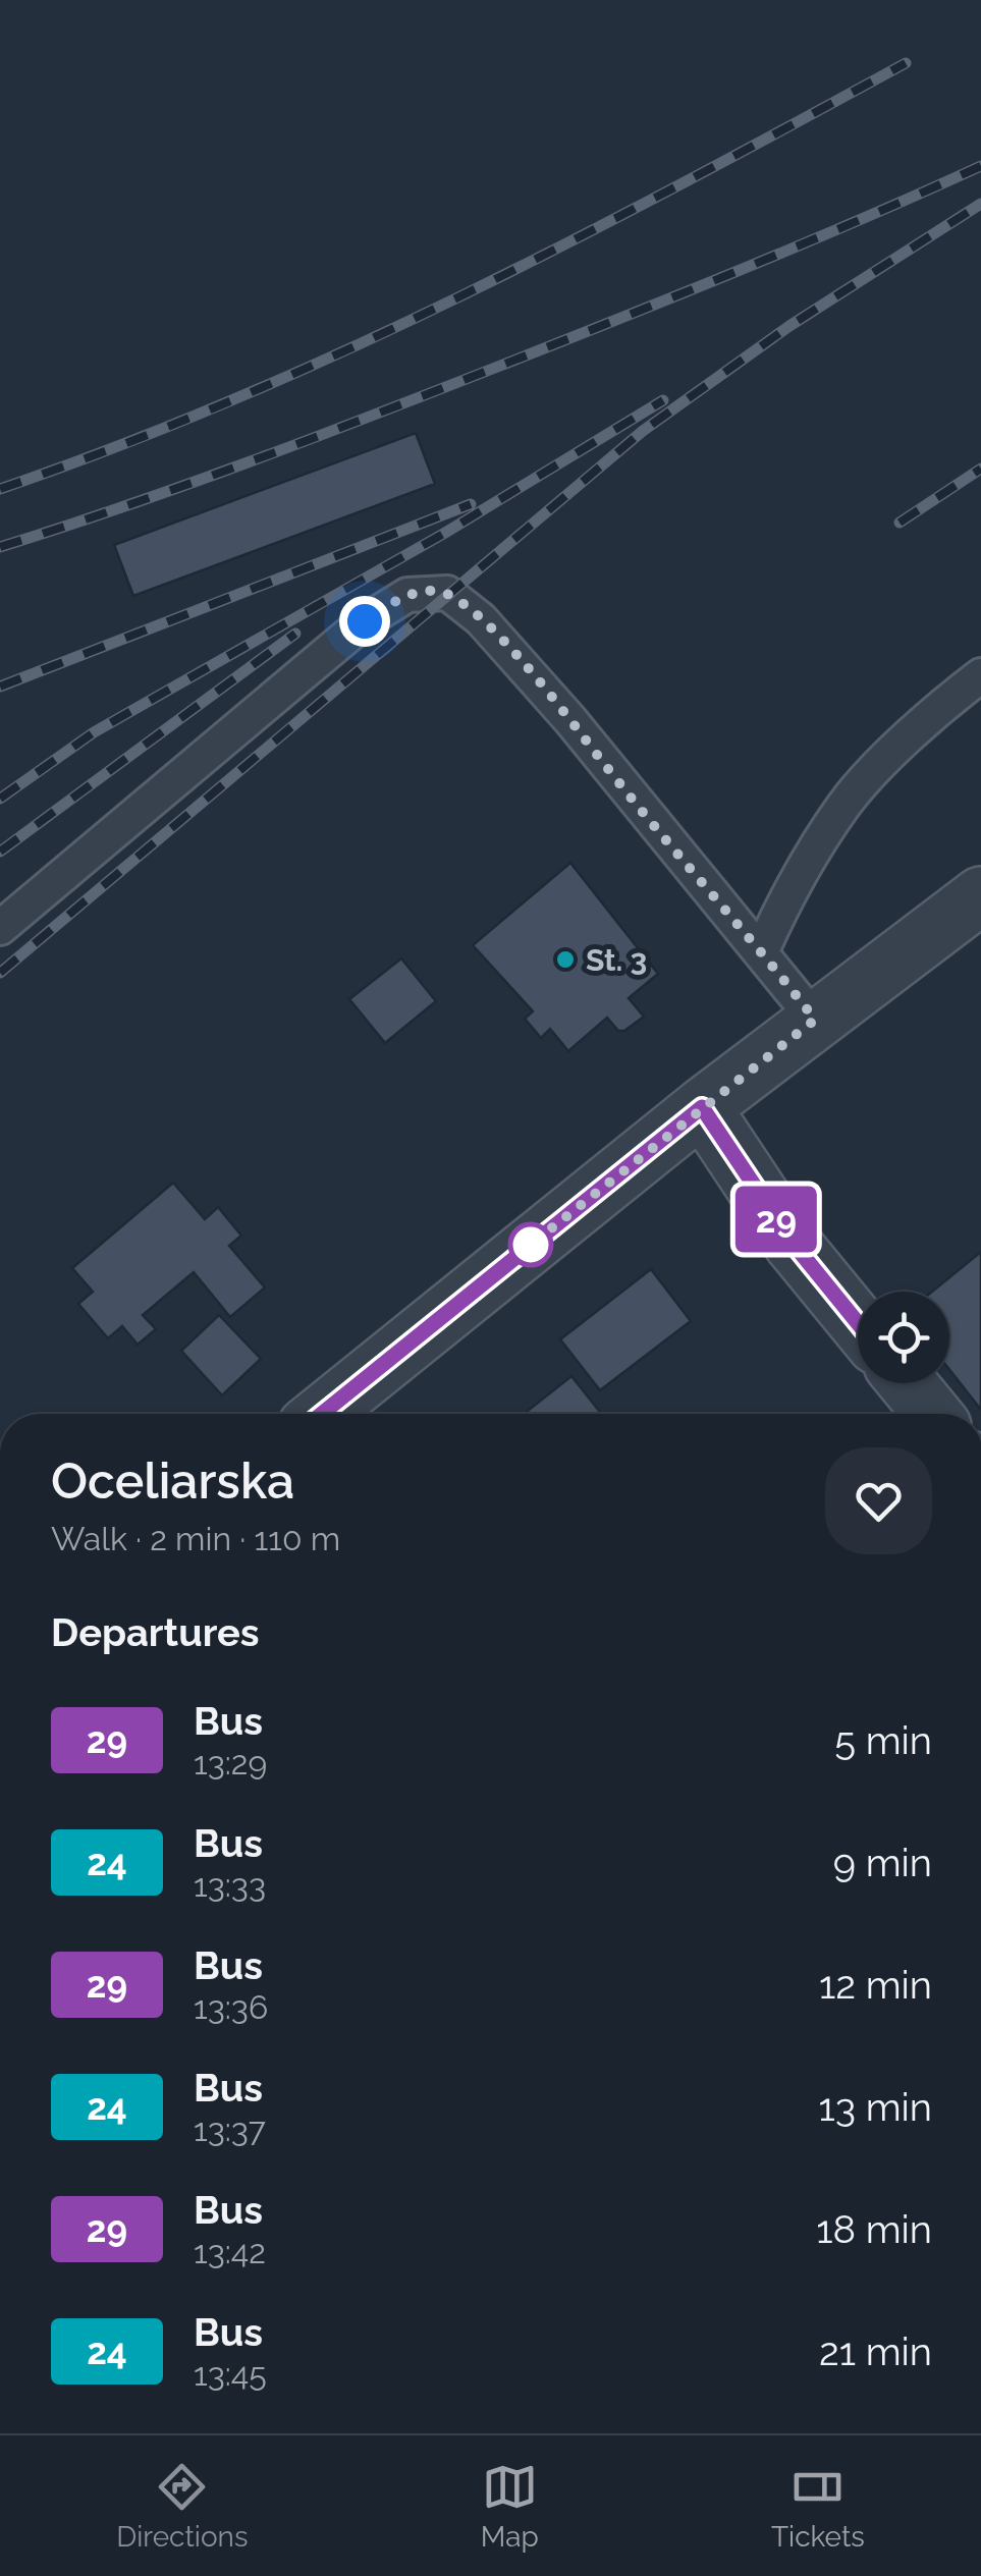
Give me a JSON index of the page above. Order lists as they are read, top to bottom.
{
  "places": ["St. 3"],
  "lines": ["bus line 29"],
  "page": {
    "on_map": "29",
    "heading": [
      ["Oceliarska", "Walk · 2 min · 110 m"],
      "Departures"
    ],
    "list": [
      {
        "mark": "29",
        "name": "Bus",
        "note": "13:29",
        "value": "5 min"
      },
      {
        "mark": "24",
        "name": "Bus",
        "note": "13:33",
        "value": "9 min"
      },
      {
        "mark": "29",
        "name": "Bus",
        "note": "13:36",
        "value": "12 min"
      },
      {
        "mark": "24",
        "name": "Bus",
        "note": "13:37",
        "value": "13 min"
      },
      {
        "mark": "29",
        "name": "Bus",
        "note": "13:42",
        "value": "18 min"
      },
      {
        "mark": "24",
        "name": "Bus",
        "note": "13:45",
        "value": "21 min"
      }
    ],
    "tabs": ["Directions", "Map", "Tickets"]
  }
}
